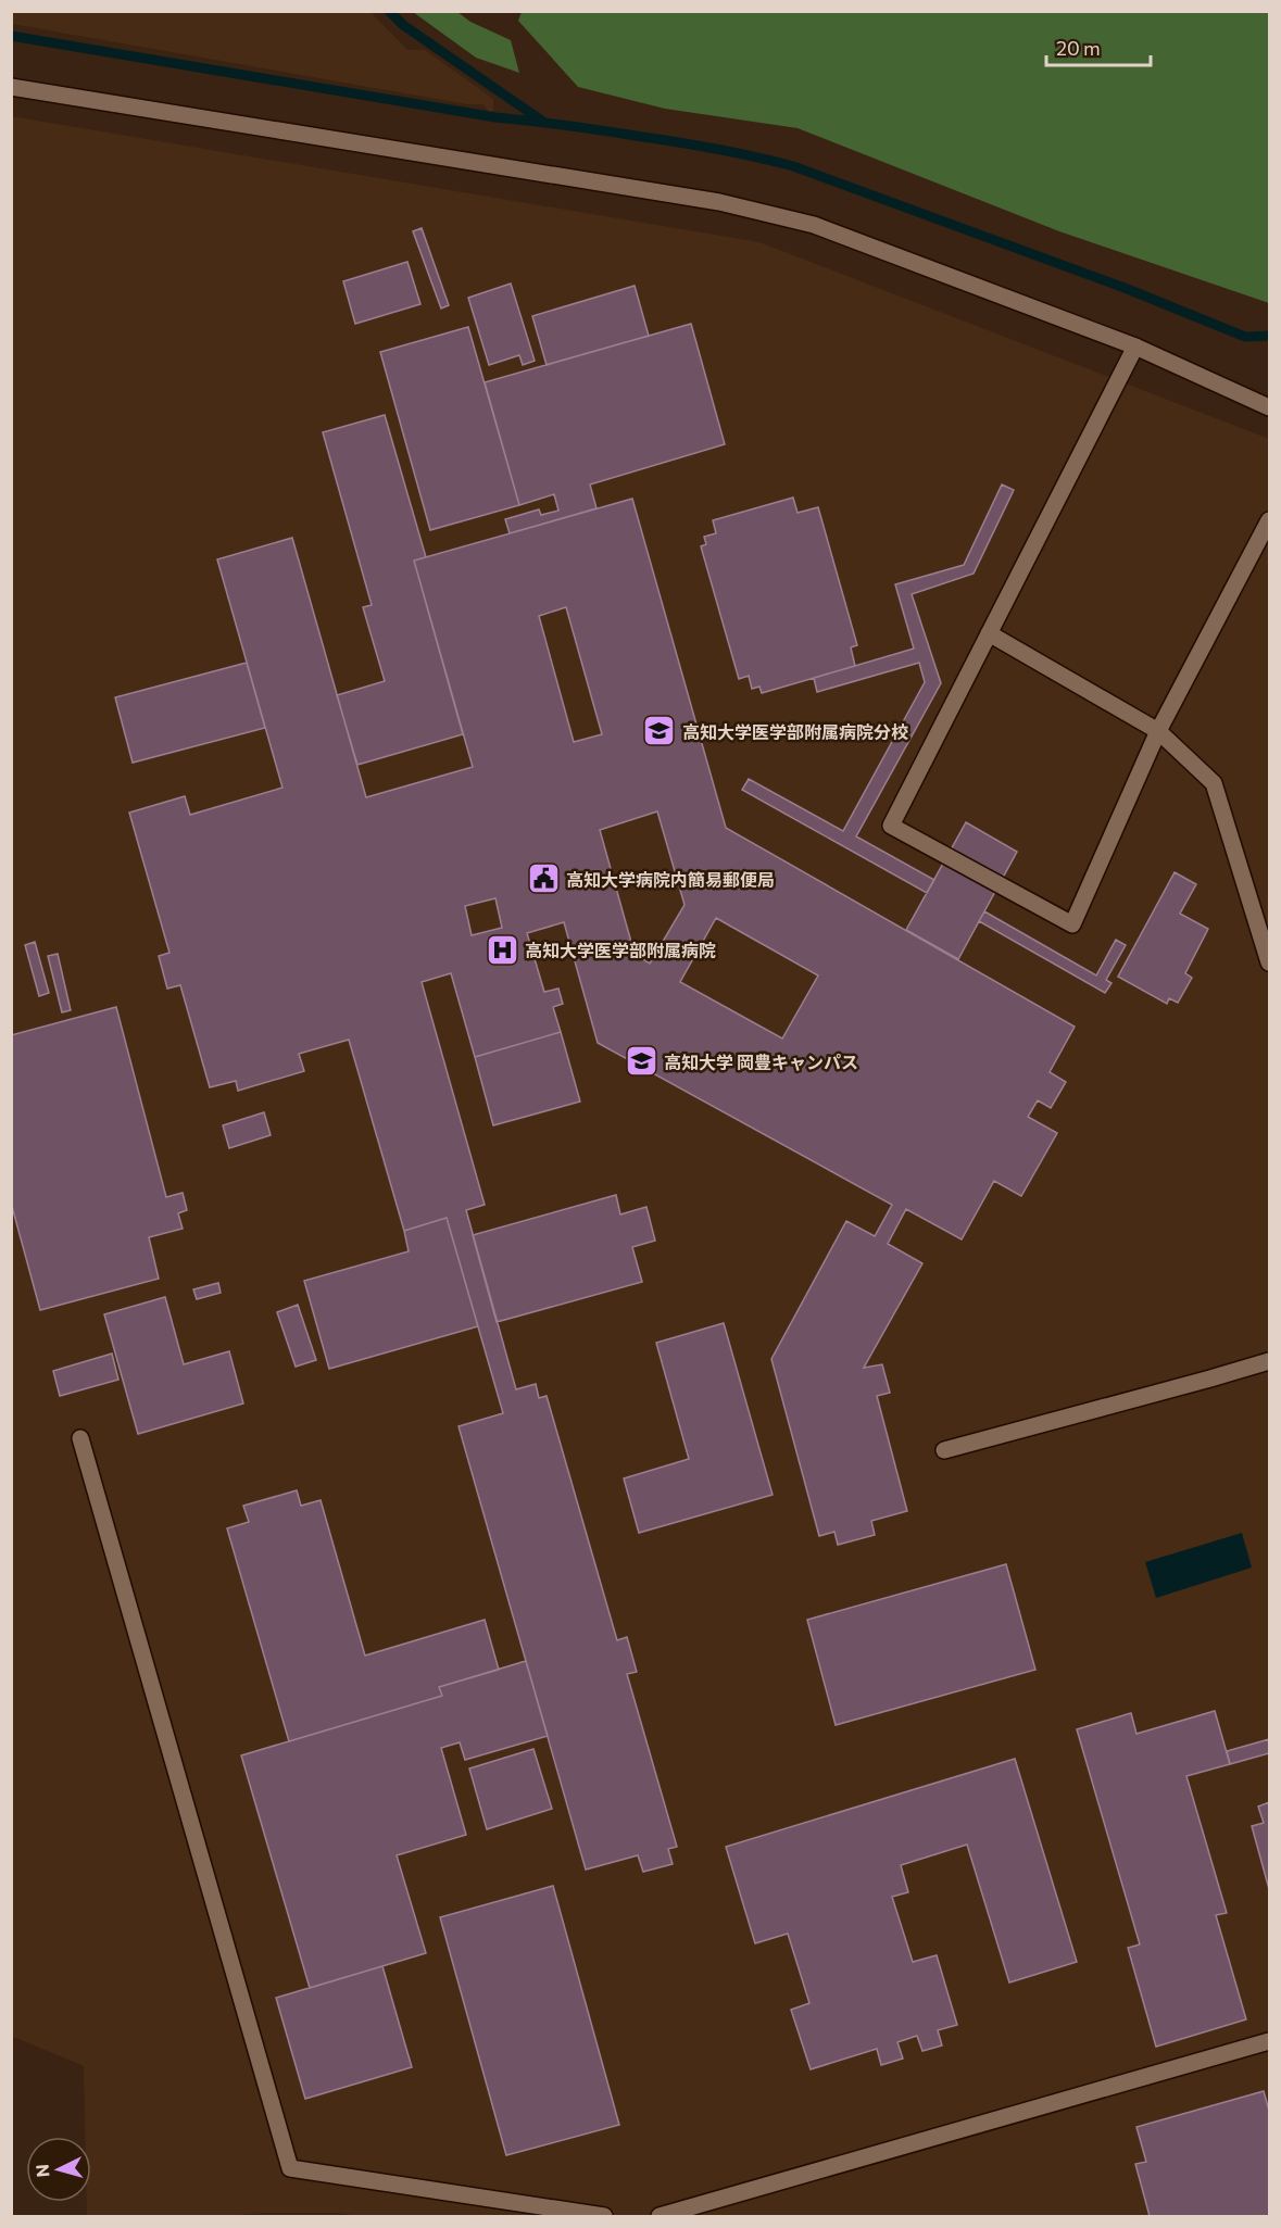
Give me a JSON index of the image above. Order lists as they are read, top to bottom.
{
  "places": {
    "school or university": ["高知大学医学部附属病院分校", "高知大学 岡豊キャンパス"],
    "public building": ["高知大学病院内簡易郵便局"],
    "hospital": ["高知大学医学部附属病院"]
  },
  "scale_bar": "20 m",
  "north": "left"
}
